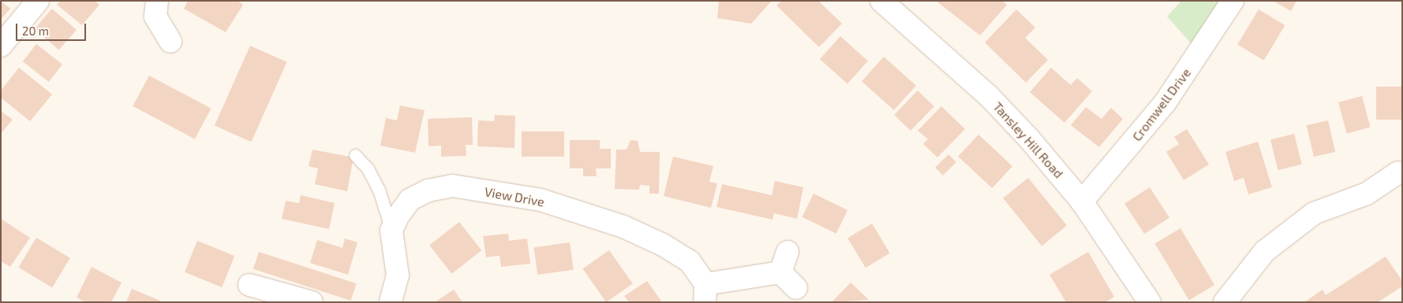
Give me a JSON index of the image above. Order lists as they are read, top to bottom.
{
  "streets": {
    "street": ["Cromwell Drive", "Tansley Hill Road", "View Drive"]
  },
  "crossings": [
    ["Cromwell Drive", "Tansley Hill Road"]
  ],
  "scale_bar": "20 m"
}
